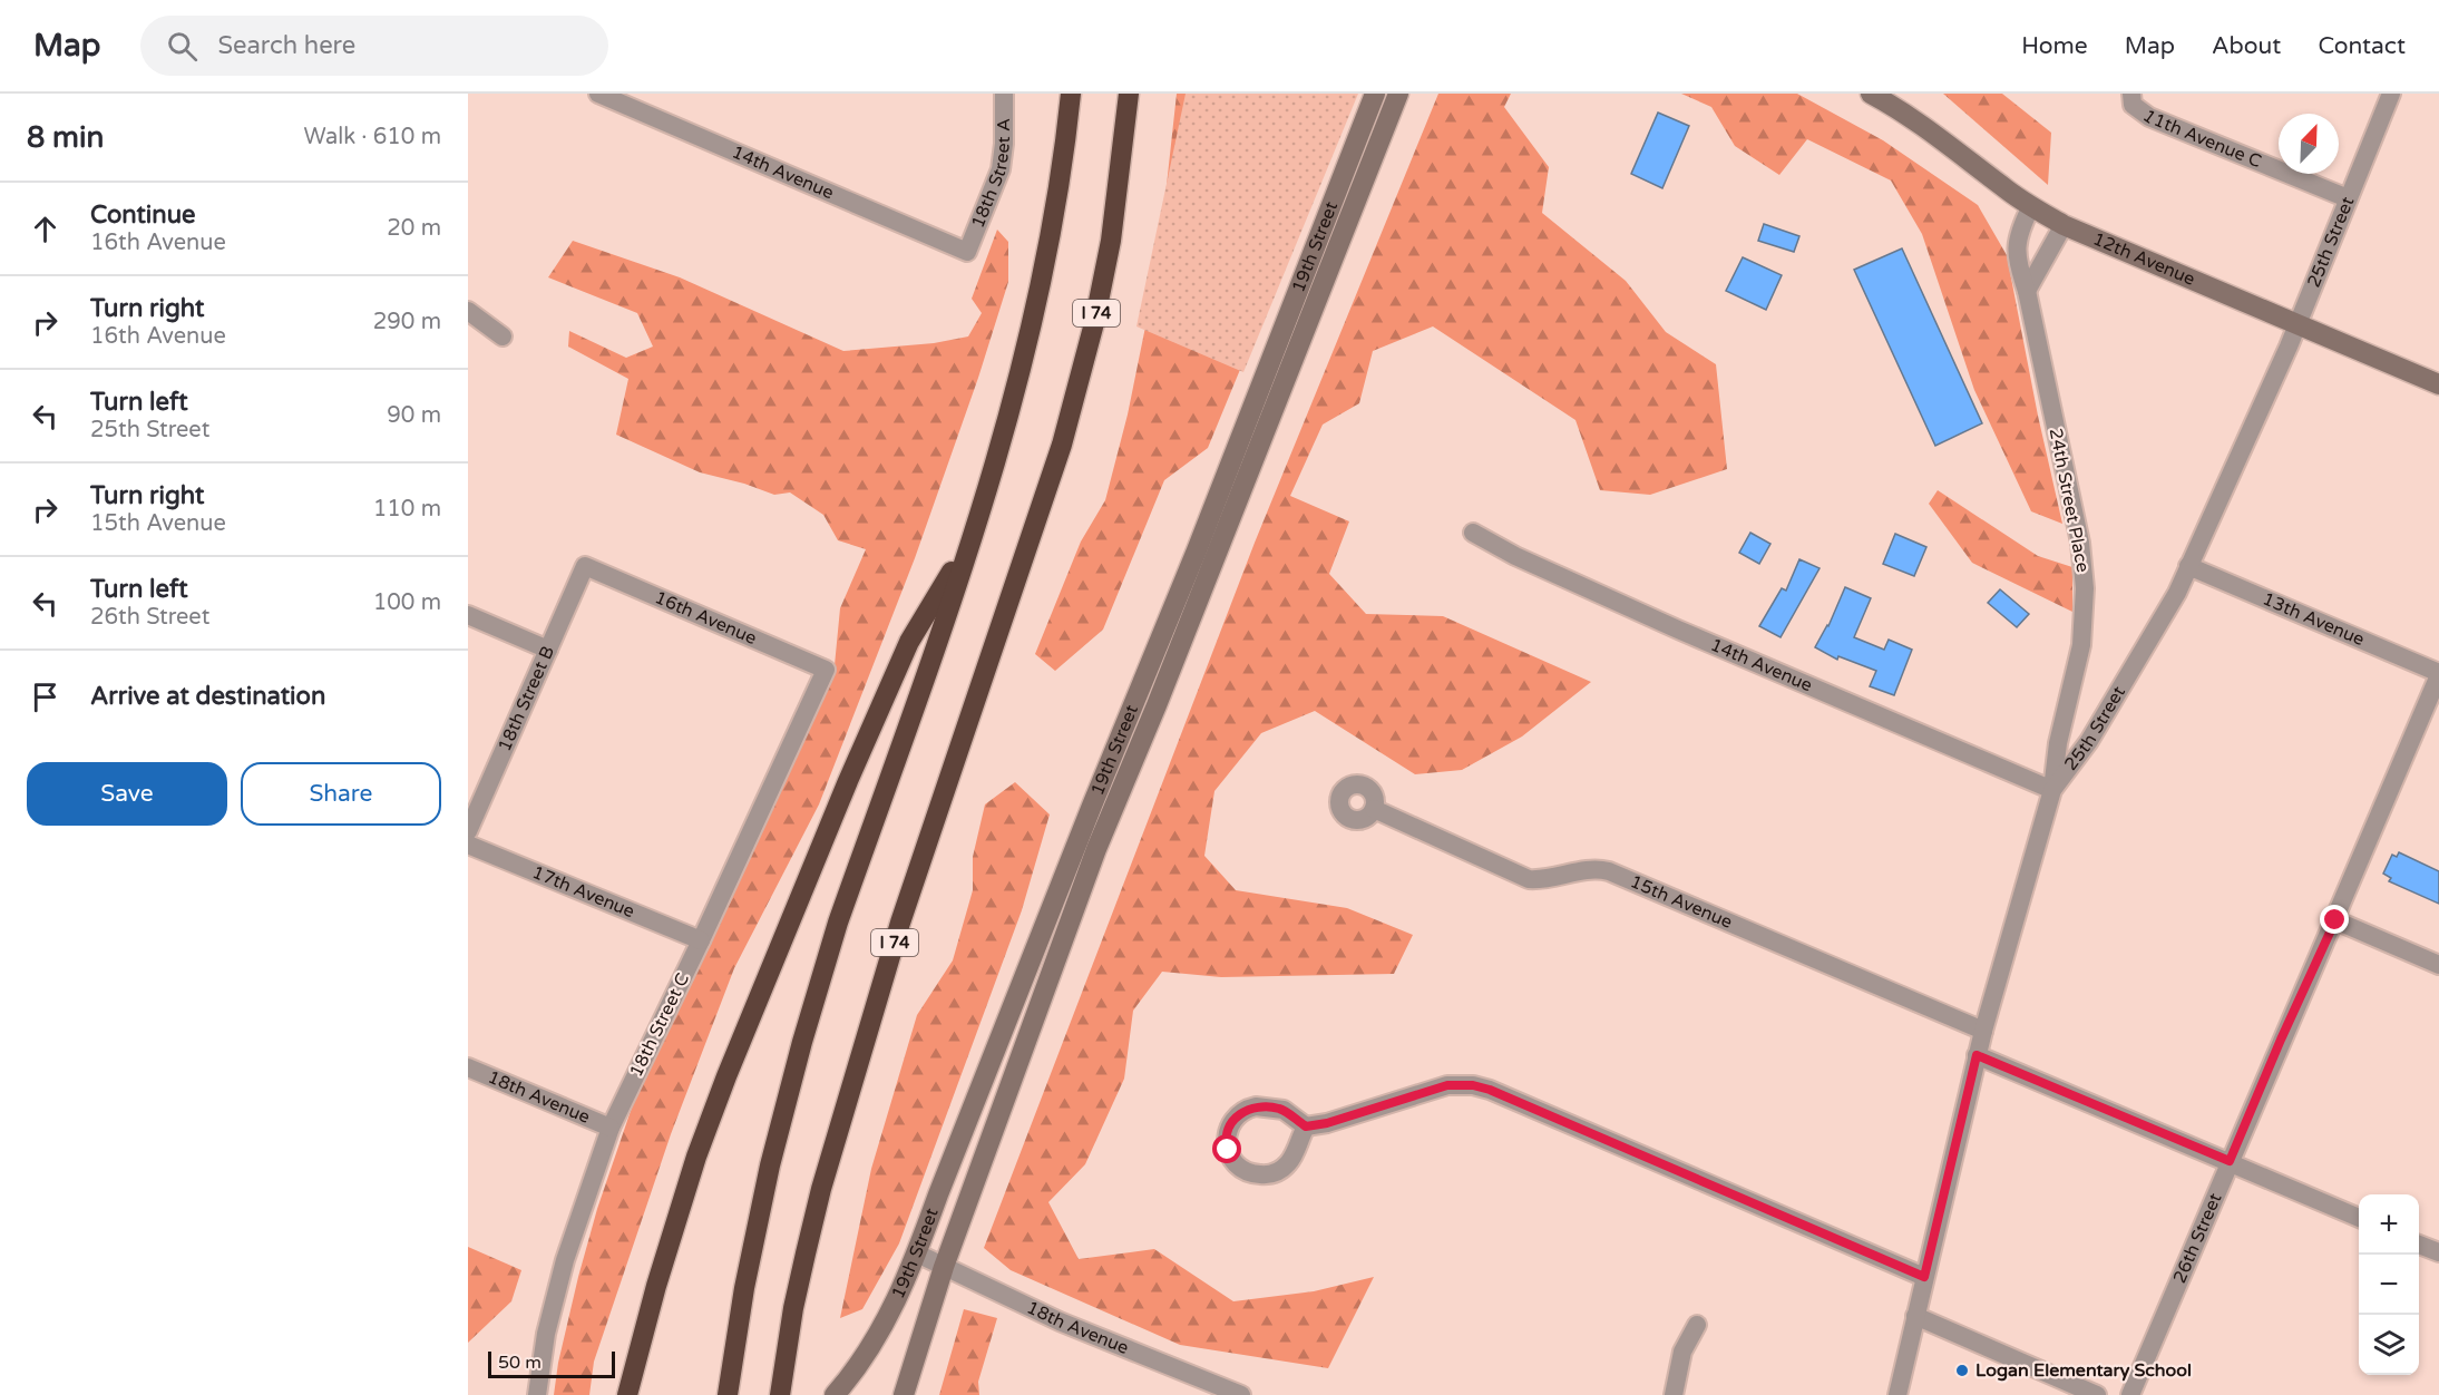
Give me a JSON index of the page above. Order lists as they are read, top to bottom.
{
  "streets": {
    "highway": ["I 74"],
    "main road": ["19th Street", "12th Avenue"],
    "street": [
      "11th Avenue C",
      "14th Avenue",
      "18th Street A",
      "25th Street",
      "24th Street Place",
      "16th Avenue",
      "13th Avenue",
      "18th Street B",
      "17th Avenue",
      "15th Avenue",
      "18th Street C",
      "18th Avenue",
      "26th Street"
    ]
  },
  "crossings": [
    ["11th Avenue C", "25th Street"],
    ["14th Avenue", "18th Street A"],
    ["14th Avenue", "25th Street"],
    ["14th Avenue", "24th Street Place"],
    ["25th Street", "12th Avenue"],
    ["25th Street", "24th Street Place"],
    ["25th Street", "13th Avenue"],
    ["25th Street", "15th Avenue"],
    ["19th Street", "18th Avenue"],
    ["12th Avenue", "24th Street Place"],
    ["16th Avenue", "18th Street B"],
    ["16th Avenue", "18th Street C"],
    ["13th Avenue", "26th Street"],
    ["17th Avenue", "18th Street C"],
    ["18th Street C", "18th Avenue"]
  ],
  "places": ["Logan Elementary School"],
  "scale_bar": "50 m",
  "north": "top right",
  "page": {
    "header": "Map",
    "search": "Search here",
    "nav": [
      "Home",
      "Map",
      "About",
      "Contact"
    ],
    "heading": ["8 min", "Walk · 610 m"],
    "list": [
      ["Continue", "16th Avenue", "20 m"],
      ["Turn right", "16th Avenue", "290 m"],
      ["Turn left", "25th Street", "90 m"],
      ["Turn right", "15th Avenue", "110 m"],
      ["Turn left", "26th Street", "100 m"],
      "Arrive at destination"
    ],
    "buttons": ["Save", "Share"],
    "map_buttons": ["+", "−"],
    "scale": "50 m"
  }
}
